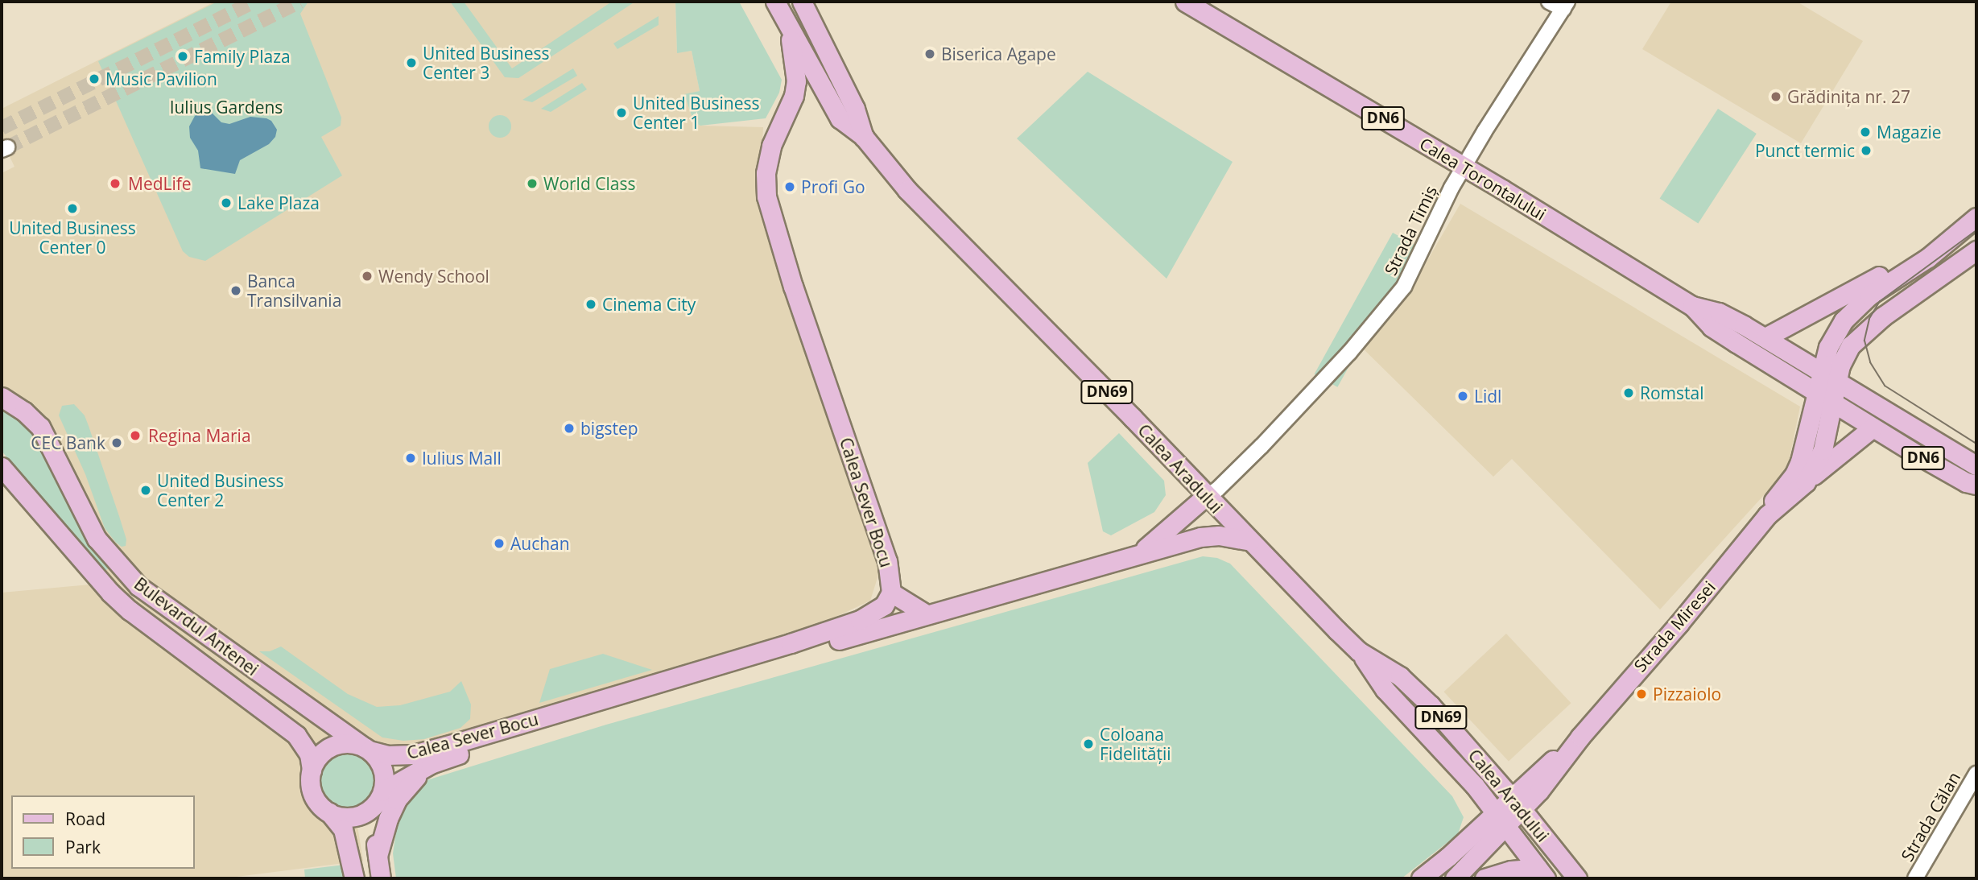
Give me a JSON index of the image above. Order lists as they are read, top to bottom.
{
  "streets": {
    "main road": [
      "DN6",
      "Calea Torontalului",
      "DN69",
      "Calea Aradului",
      "Calea Sever Bocu",
      "Bulevardul Antenei",
      "Strada Miresei"
    ],
    "street": ["Strada Timiș", "Strada Călan"]
  },
  "crossings": [
    ["Calea Torontalului", "Strada Timiș"],
    ["Calea Torontalului", "Strada Miresei"],
    ["Strada Timiș", "Calea Aradului"],
    ["Calea Aradului", "Calea Sever Bocu"],
    ["Calea Aradului", "Strada Miresei"],
    ["Calea Sever Bocu", "Bulevardul Antenei"]
  ],
  "parks": ["Iulius Gardens"],
  "places": [
    "Biserica Agape",
    "Family Plaza",
    "United Business Center 3",
    "Music Pavilion",
    "Grădinița nr. 27",
    "United Business Center 1",
    "Magazie",
    "Punct termic",
    "MedLife",
    "World Class",
    "Profi Go",
    "Lake Plaza",
    "United Business Center 0",
    "Wendy School",
    "Banca Transilvania",
    "Cinema City",
    "Romstal",
    "Lidl",
    "bigstep",
    "Regina Maria",
    "CEC Bank",
    "Iulius Mall",
    "United Business Center 2",
    "Auchan",
    "Pizzaiolo",
    "Coloana Fidelității"
  ],
  "legend": ["Road", "Park"]
}
